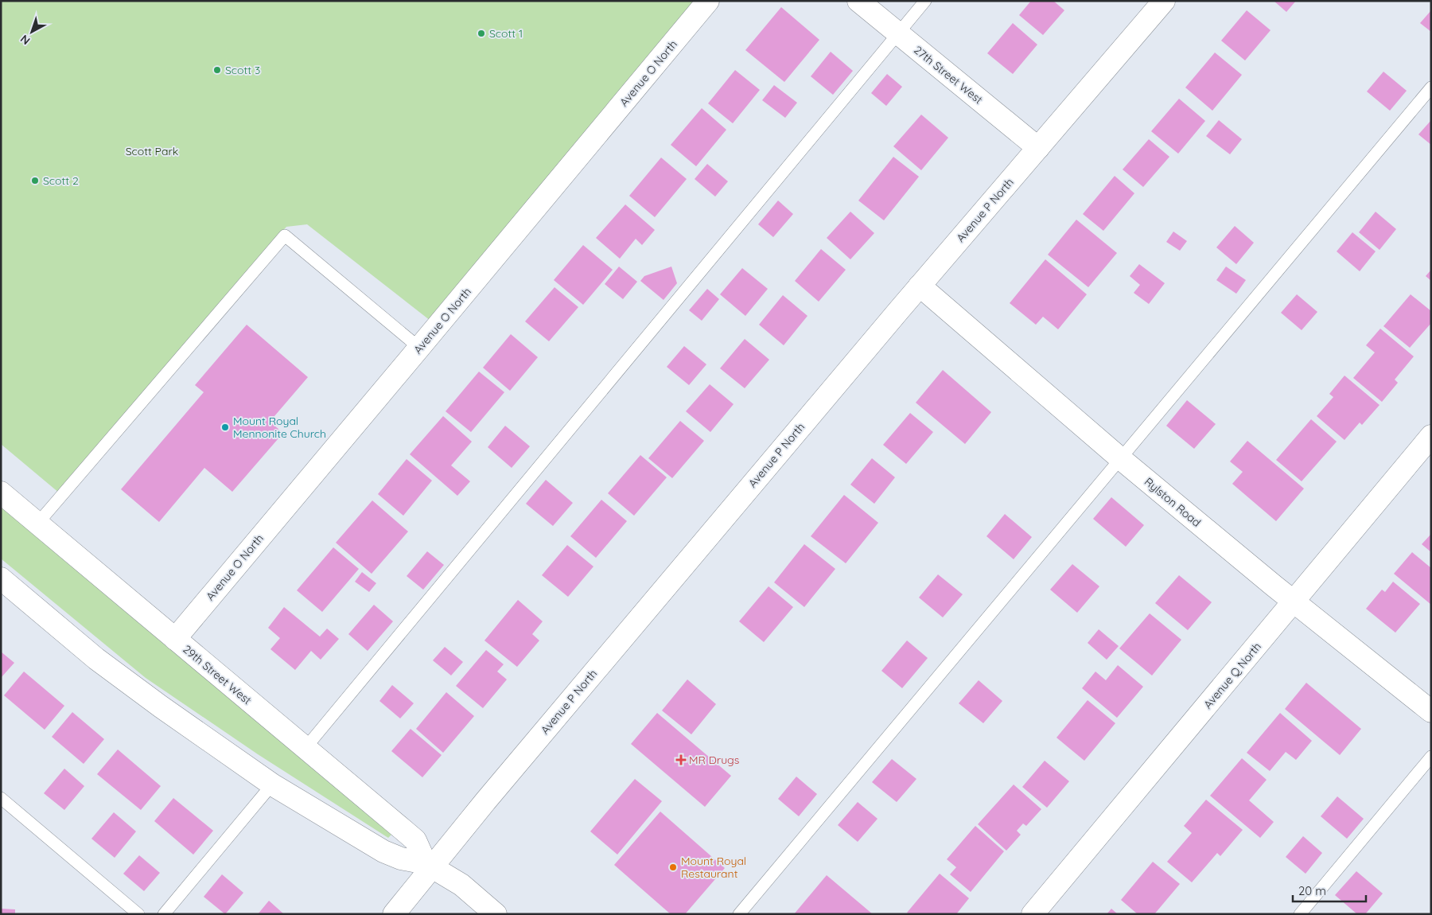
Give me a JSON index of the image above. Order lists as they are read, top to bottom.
{
  "streets": {
    "street": [
      "Avenue O North",
      "27th Street West",
      "Avenue P North",
      "Rylston Road",
      "29th Street West",
      "Avenue Q North"
    ]
  },
  "crossings": [
    ["Avenue O North", "29th Street West"],
    ["27th Street West", "Avenue P North"],
    ["Avenue P North", "Rylston Road"],
    ["Avenue P North", "29th Street West"],
    ["Rylston Road", "Avenue Q North"]
  ],
  "parks": ["Scott Park"],
  "places": {
    "other": [
      "Scott 1",
      "Scott 3",
      "Scott 2",
      "Mount Royal Mennonite Church",
      "Mount Royal Restaurant"
    ],
    "health": ["MR Drugs"]
  },
  "scale_bar": "20 m",
  "north": "bottom left"
}
